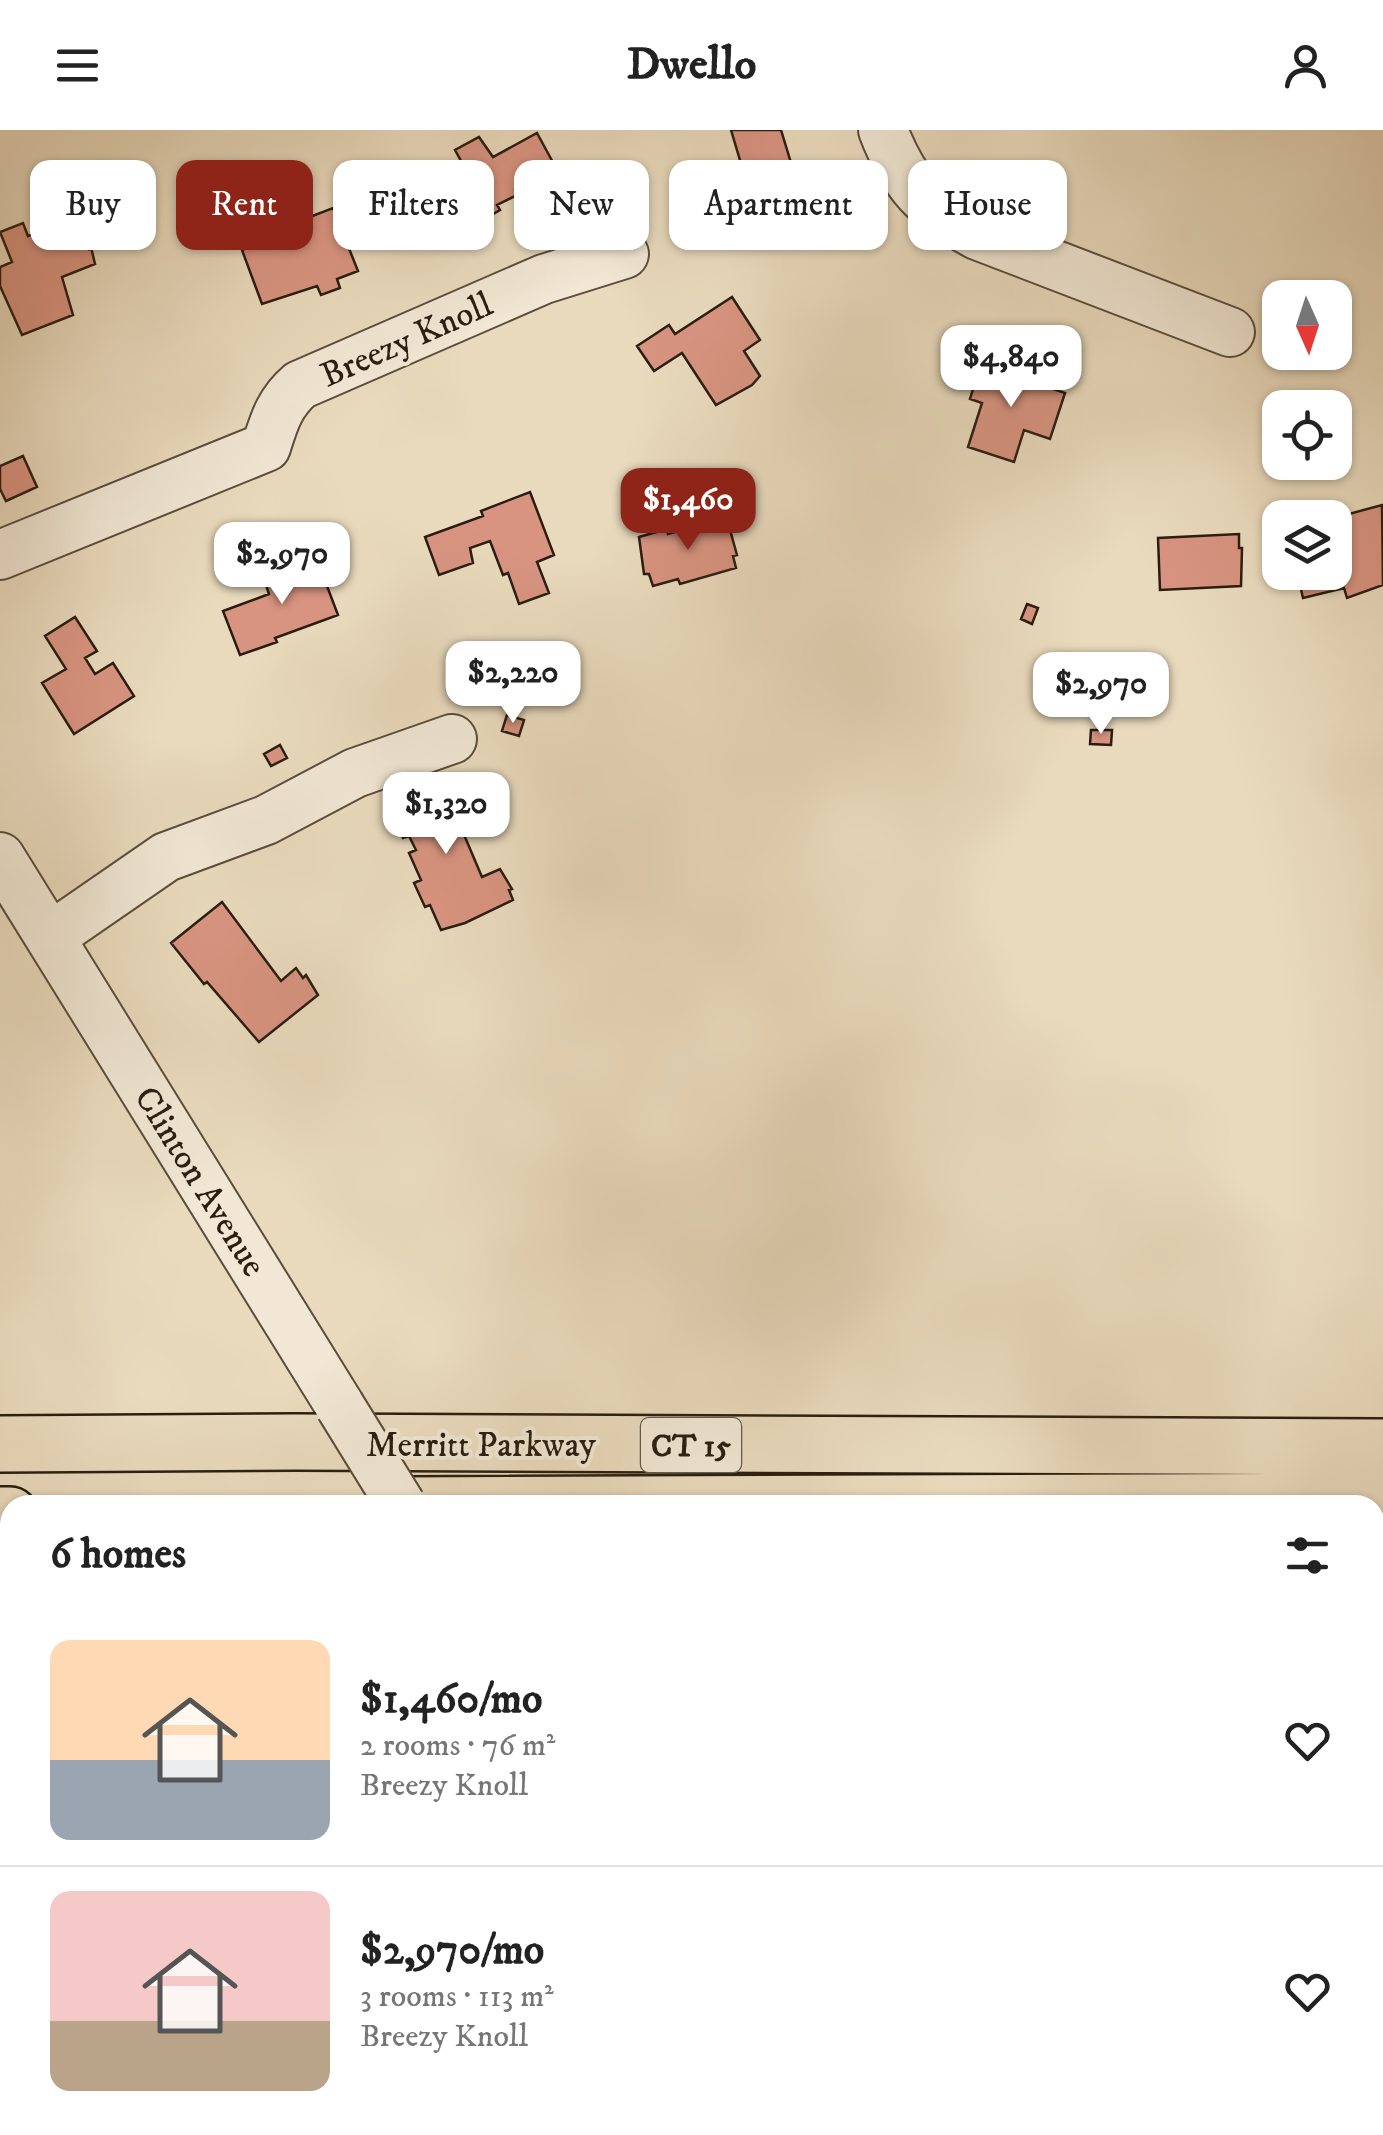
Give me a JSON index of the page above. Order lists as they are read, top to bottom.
{
  "streets": {
    "highway": ["Merritt Parkway", "CT 15"],
    "street": ["Breezy Knoll", "Clinton Avenue"]
  },
  "north": "bottom",
  "page": {
    "header": "Dwello",
    "chip": [
      "Buy",
      "Rent",
      "Filters",
      "New",
      "Apartment",
      "House"
    ],
    "price": [
      "$4,840",
      "$1,460",
      "$2,970",
      "$2,220",
      "$2,970",
      "$1,320"
    ],
    "heading": "6 homes",
    "list": [
      {
        "name": "$1,460/mo",
        "note": "2 rooms · 76 m² · Breezy Knoll"
      },
      {
        "name": "$2,970/mo",
        "note": "3 rooms · 113 m² · Breezy Knoll"
      }
    ]
  }
}
